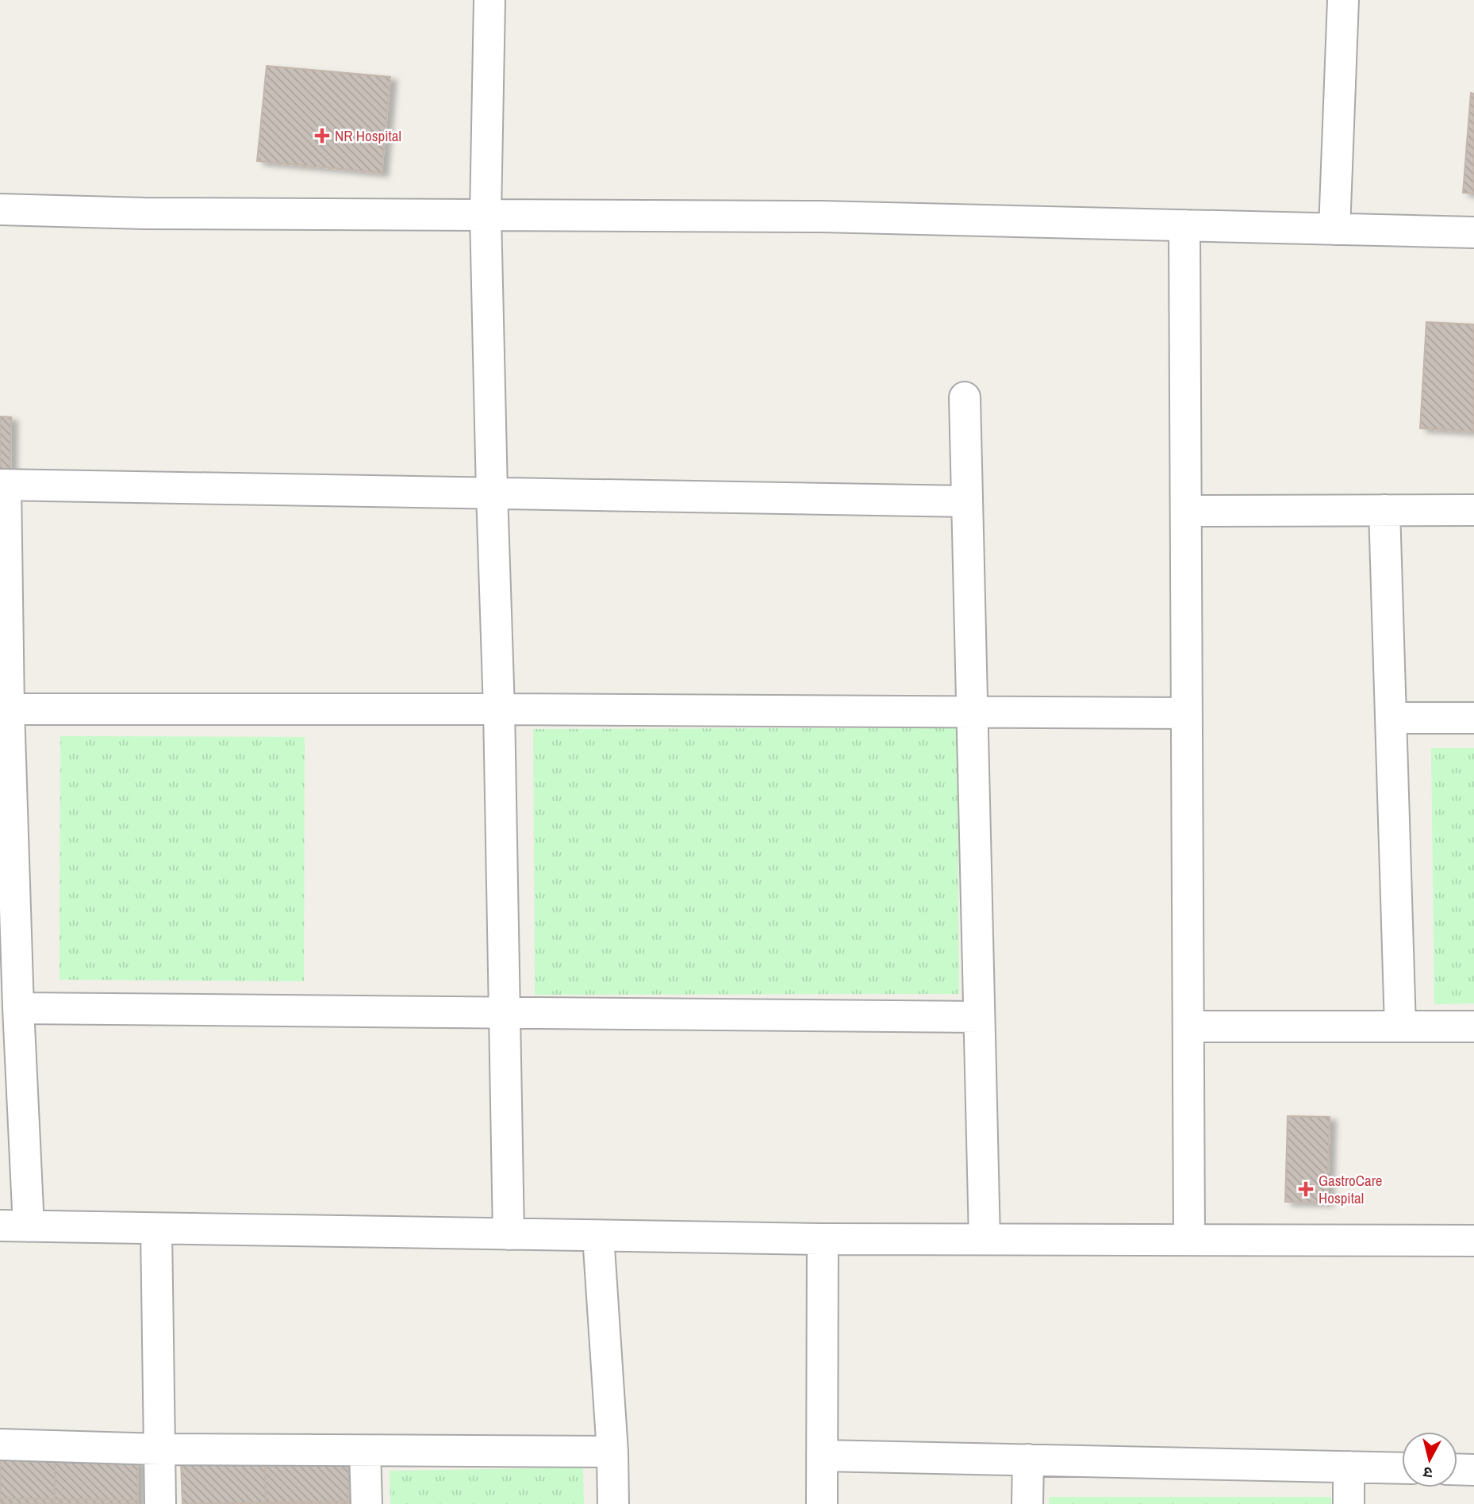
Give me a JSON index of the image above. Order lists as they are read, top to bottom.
{
  "places": {
    "health": ["NR Hospital", "GastroCare Hospital"]
  },
  "north": "bottom"
}
